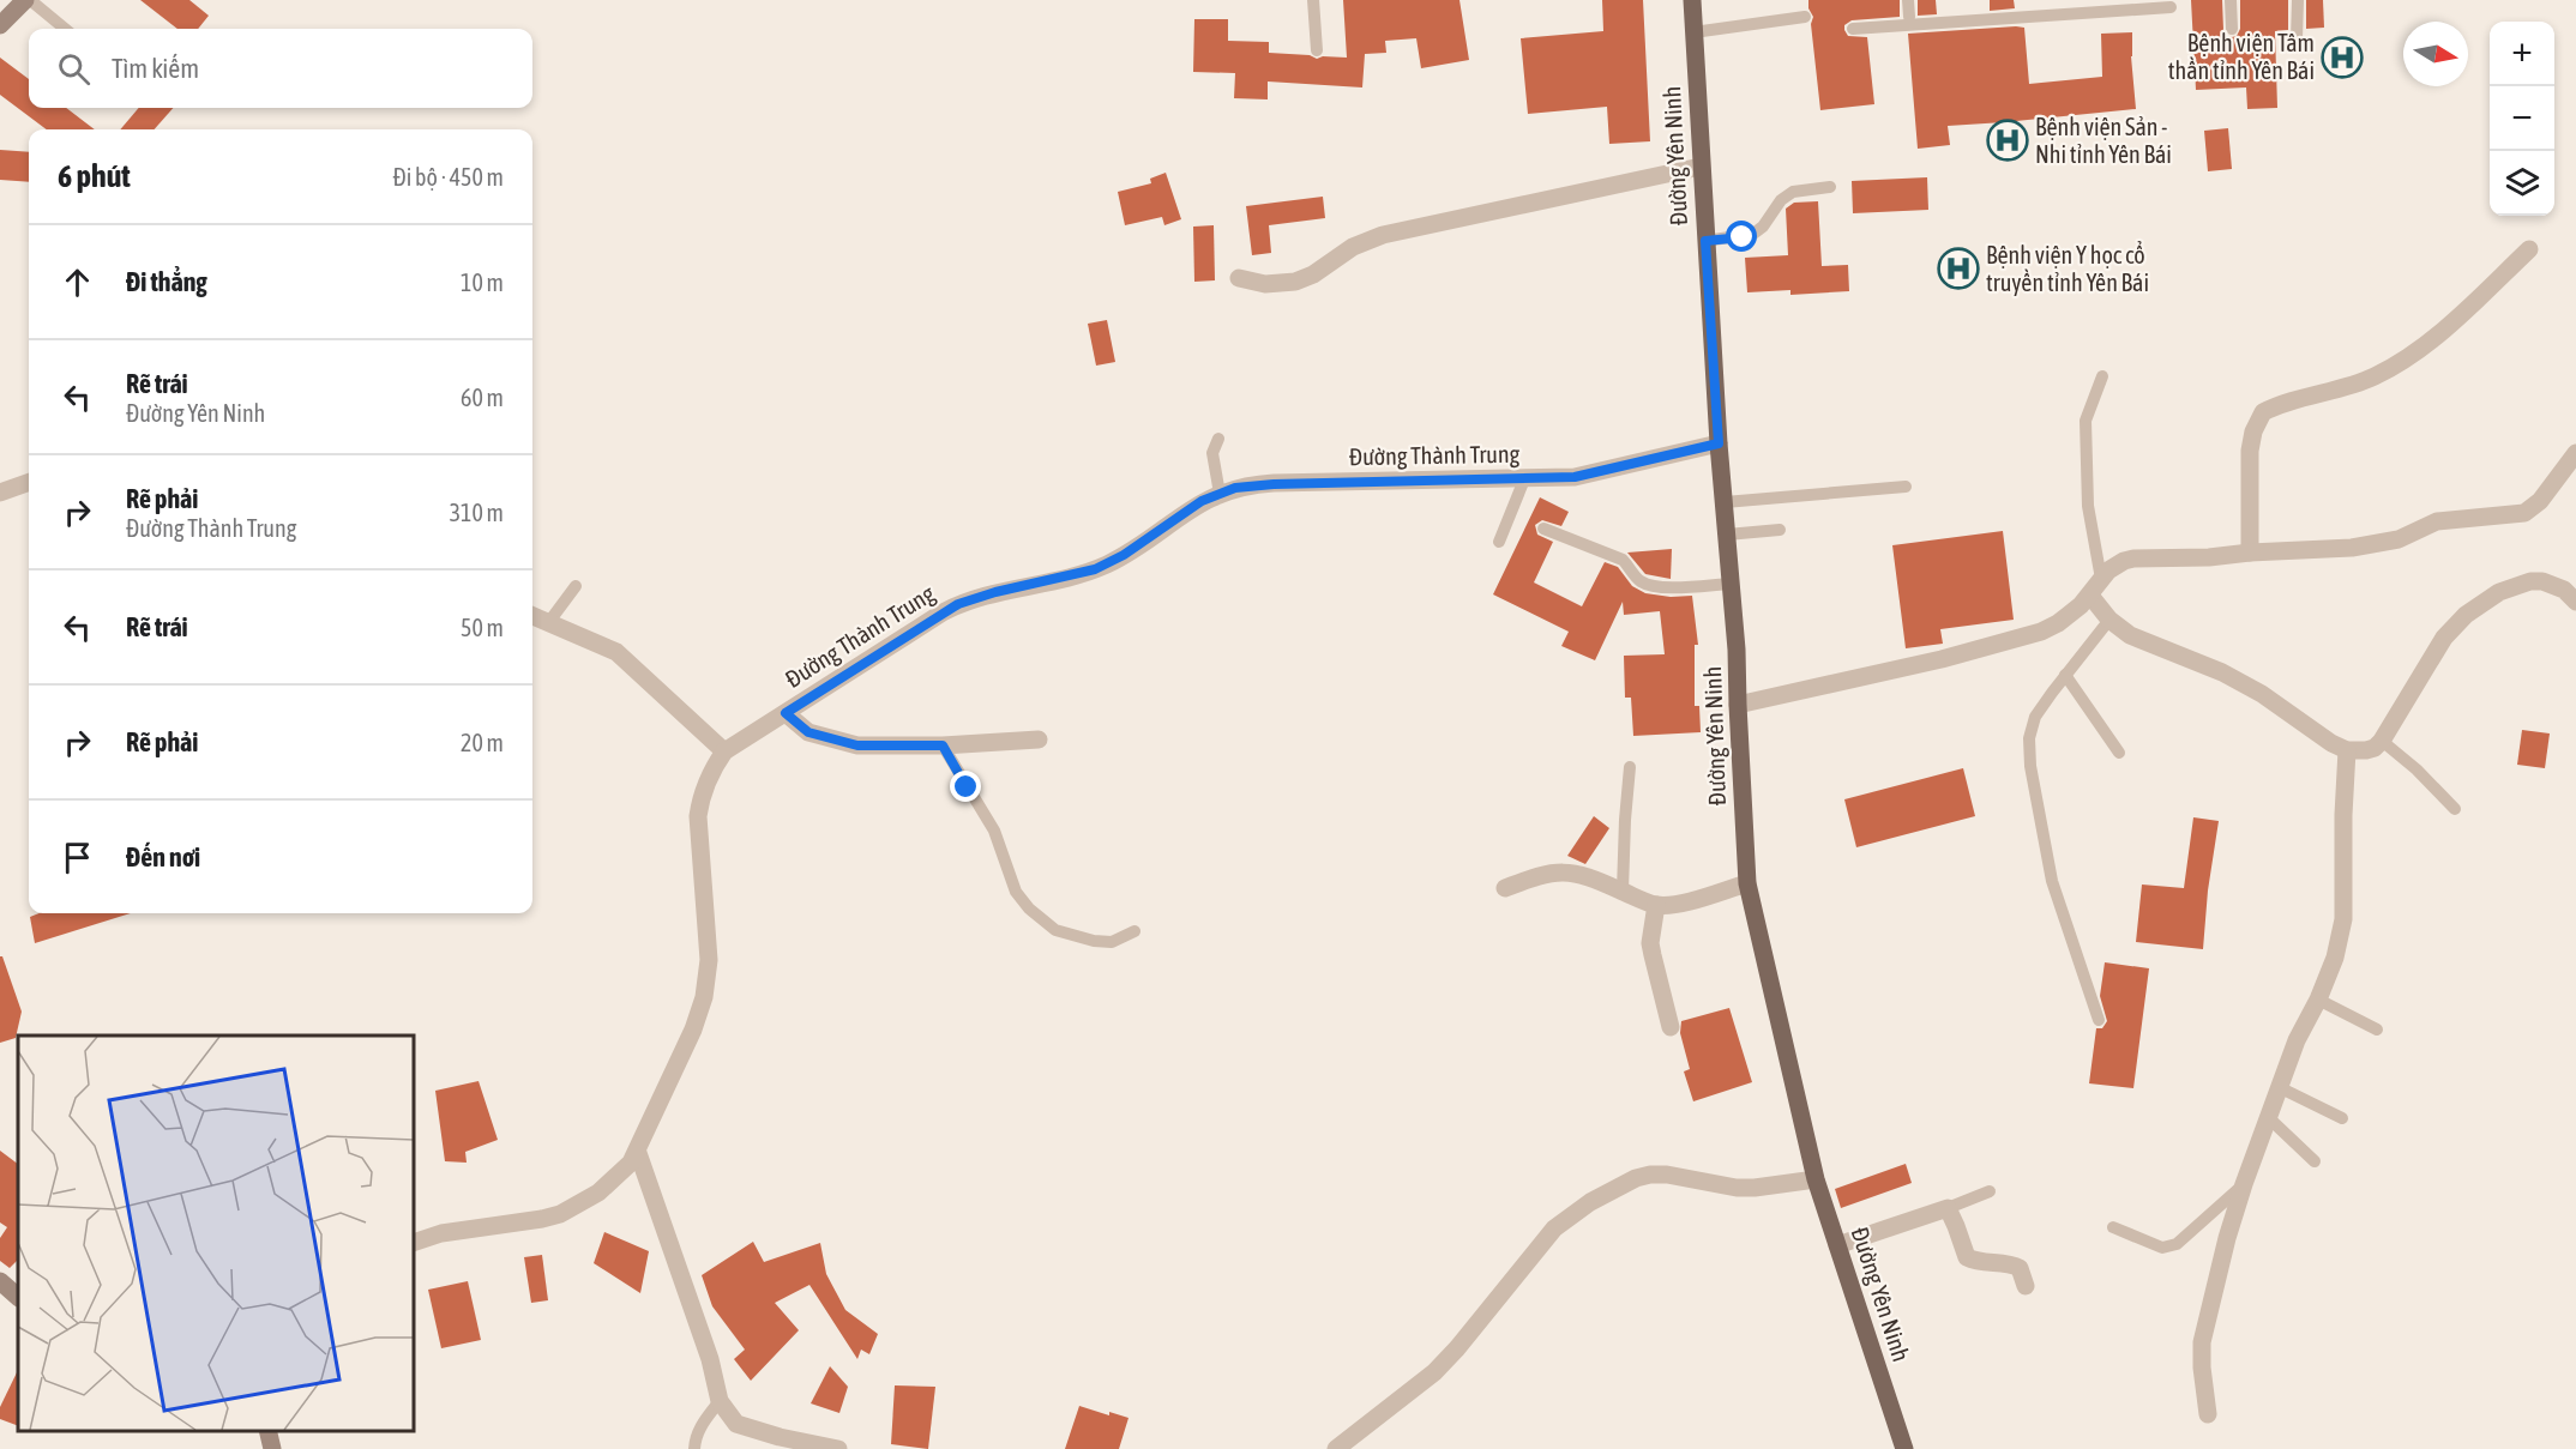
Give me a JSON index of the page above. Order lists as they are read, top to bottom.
{
  "streets": {
    "main road": ["Đường Yên Ninh"],
    "street": ["Đường Thành Trung"]
  },
  "crossings": [
    ["Đường Yên Ninh", "Đường Thành Trung"]
  ],
  "places": {
    "hospital": ["Bệnh viện Tâm thần tỉnh Yên Bái", "Bệnh viện Sản - Nhi tỉnh Yên Bái", "Bệnh viện Y học cổ truyền tỉnh Yên Bái"]
  },
  "north": "right",
  "page": {
    "map_buttons": ["+", "−"],
    "search": "Tìm kiếm",
    "heading": ["6 phút", "Đi bộ · 450 m"],
    "list": [
      ["Đi thẳng", "10 m"],
      ["Rẽ trái", "Đường Yên Ninh", "60 m"],
      ["Rẽ phải", "Đường Thành Trung", "310 m"],
      ["Rẽ trái", "50 m"],
      ["Rẽ phải", "20 m"],
      "Đến nơi"
    ]
  }
}
